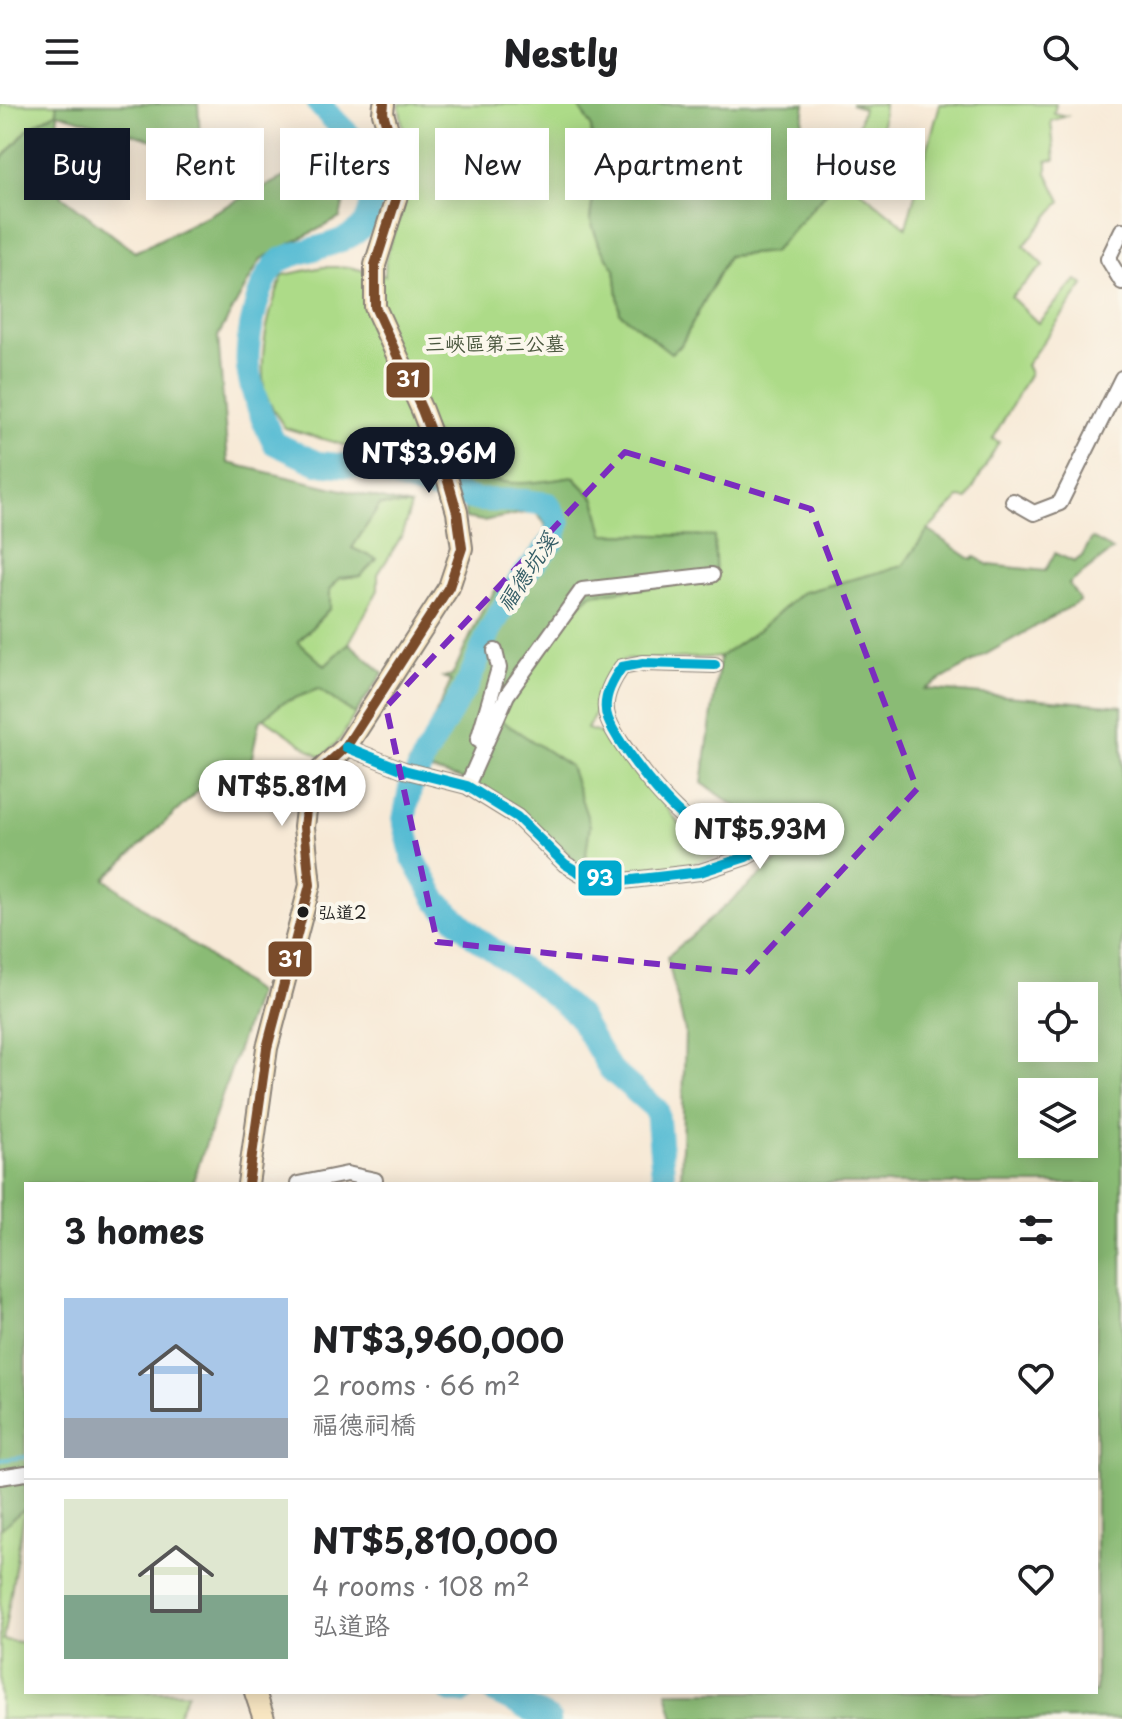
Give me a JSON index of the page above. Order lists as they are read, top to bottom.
{
  "water": ["福德坑溪"],
  "parks": ["三峽區第三公墓"],
  "places": ["弘道2"],
  "lines": ["transit line 31", "transit line 93"],
  "page": {
    "header": "Nestly",
    "chip": [
      "Buy",
      "Rent",
      "Filters",
      "New",
      "Apartment",
      "House"
    ],
    "price": ["NT$3.96M", "NT$5.81M", "NT$5.93M"],
    "heading": "3 homes",
    "list": [
      {
        "name": "NT$3,960,000",
        "note": "2 rooms · 66 m² · 福德祠橋"
      },
      {
        "name": "NT$5,810,000",
        "note": "4 rooms · 108 m² · 弘道路"
      }
    ]
  }
}
